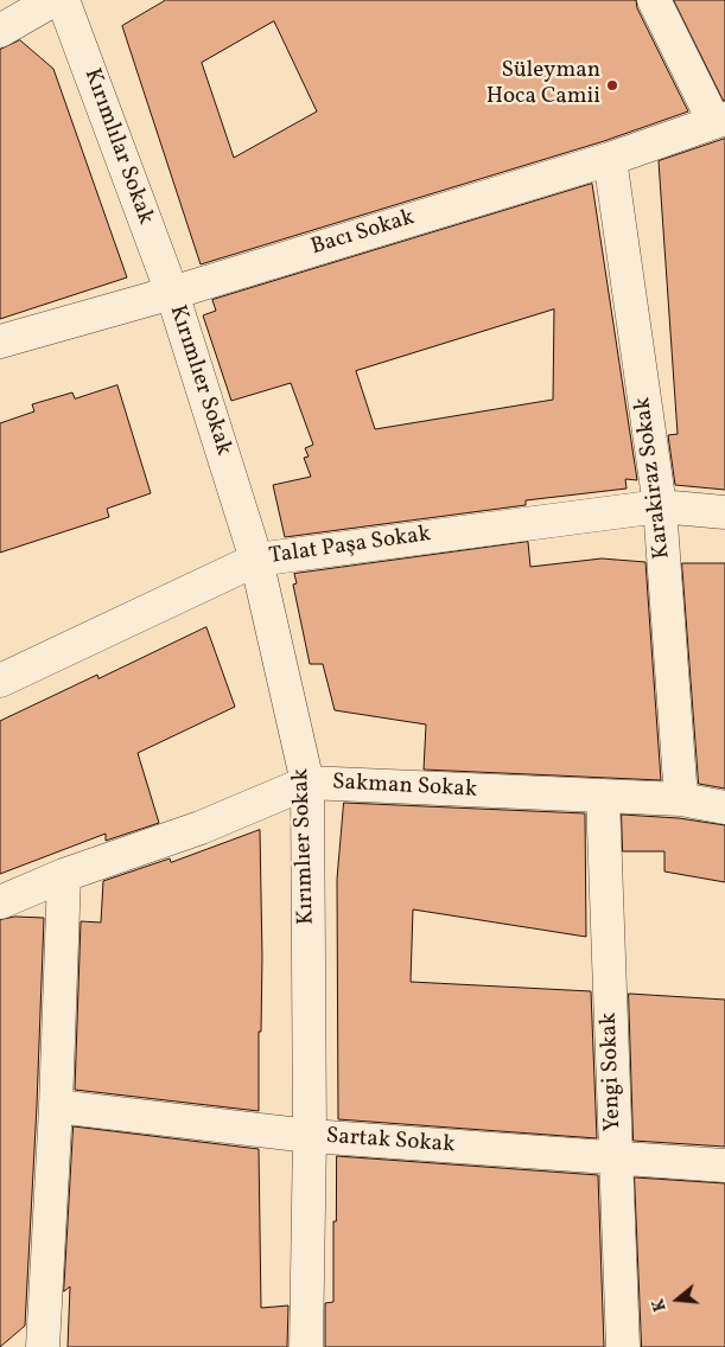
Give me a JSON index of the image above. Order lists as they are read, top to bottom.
{
  "streets": {
    "street": [
      "Kırımlılar Sokak",
      "Bacı Sokak",
      "Kırımlıer Sokak",
      "Karakiraz Sokak",
      "Talat Paşa Sokak",
      "Sakman Sokak",
      "Yengi Sokak",
      "Sartak Sokak"
    ]
  },
  "crossings": [
    ["Kırımlılar Sokak", "Bacı Sokak"],
    ["Kırımlılar Sokak", "Kırımlıer Sokak"],
    ["Bacı Sokak", "Kırımlıer Sokak"],
    ["Bacı Sokak", "Karakiraz Sokak"],
    ["Kırımlıer Sokak", "Talat Paşa Sokak"],
    ["Kırımlıer Sokak", "Sakman Sokak"],
    ["Kırımlıer Sokak", "Sartak Sokak"],
    ["Karakiraz Sokak", "Talat Paşa Sokak"],
    ["Karakiraz Sokak", "Sakman Sokak"],
    ["Sakman Sokak", "Yengi Sokak"],
    ["Yengi Sokak", "Sartak Sokak"]
  ],
  "places": ["Süleyman Hoca Camii"],
  "north": "left"
}
